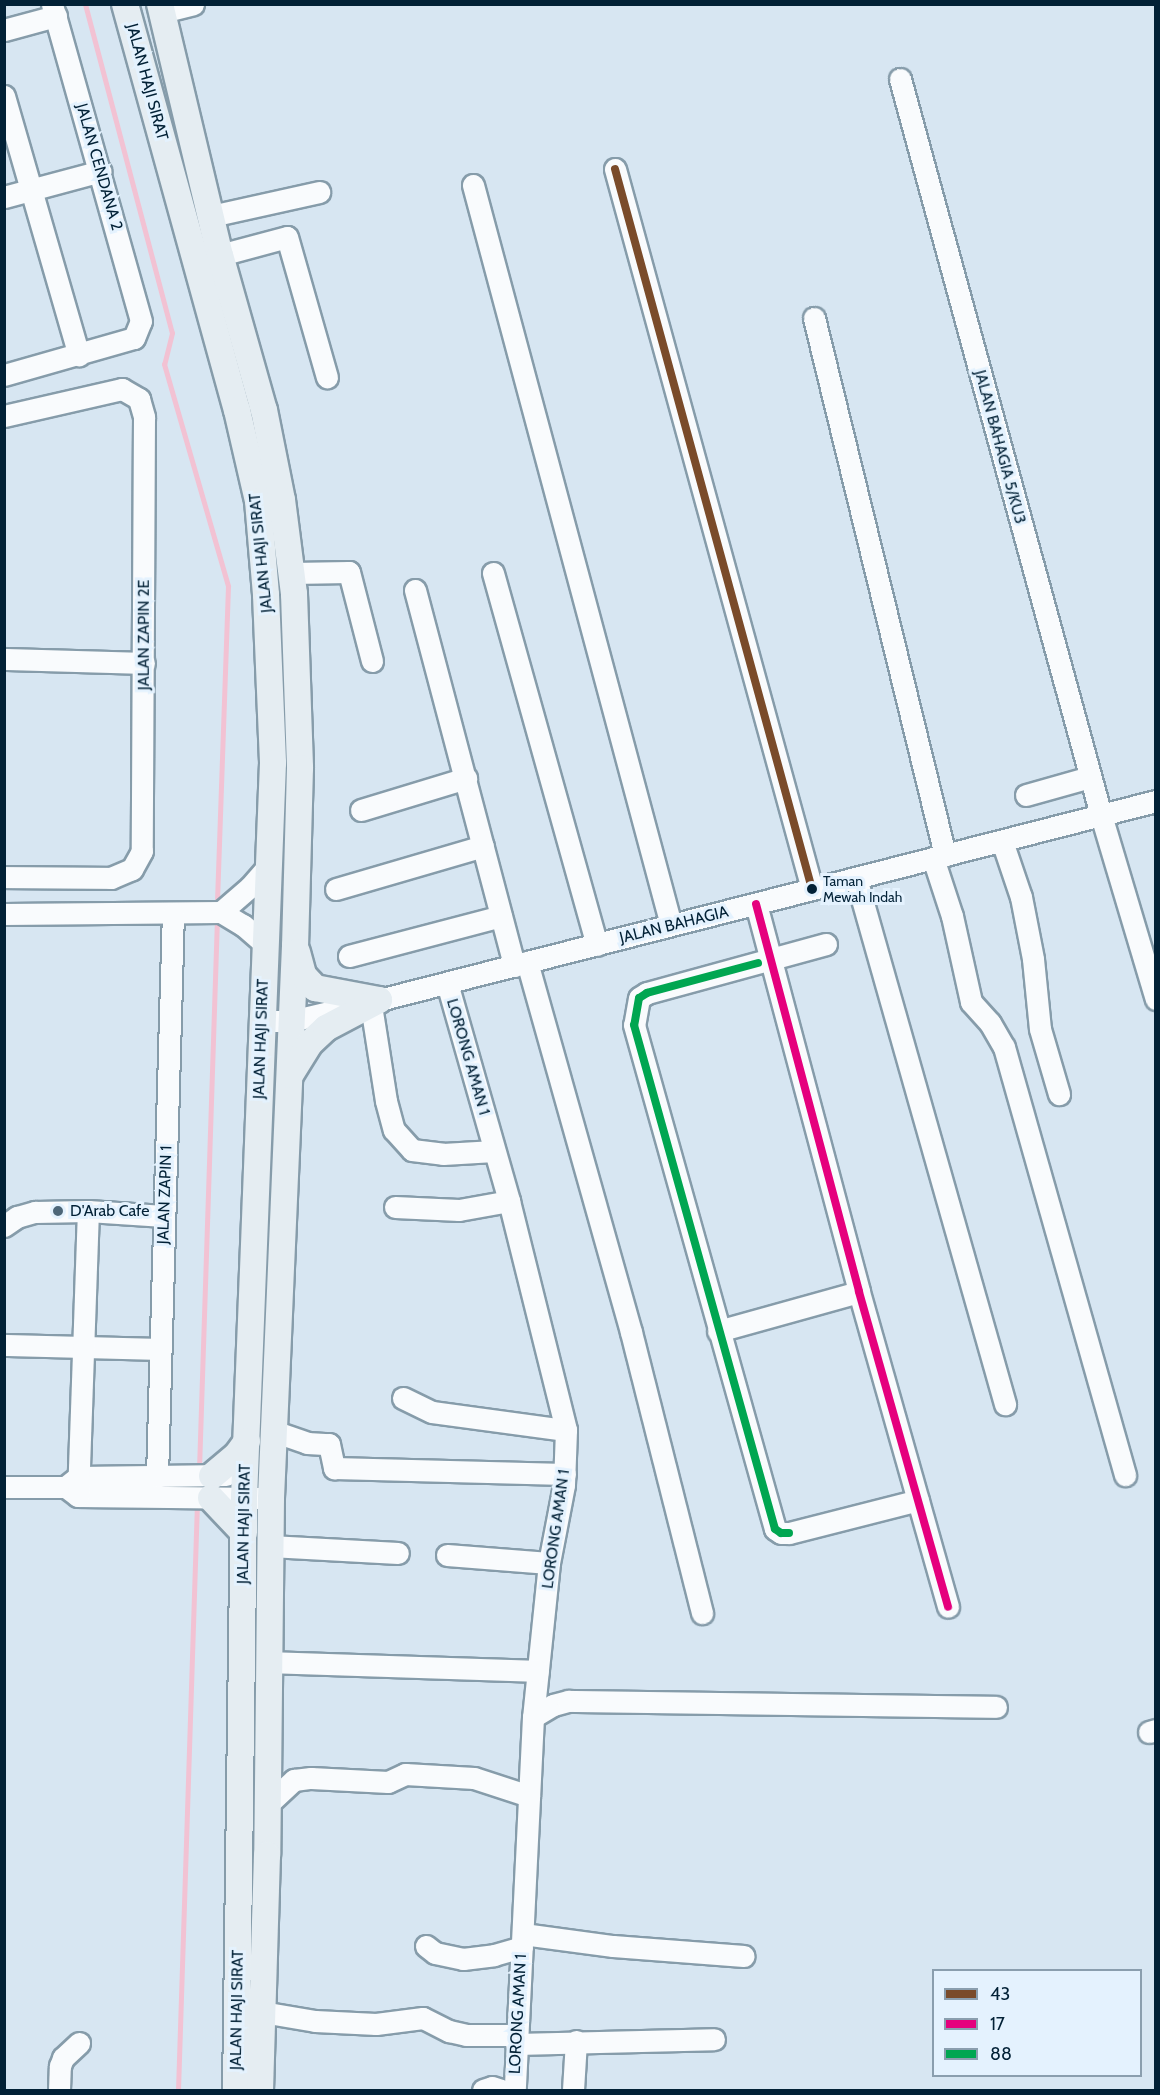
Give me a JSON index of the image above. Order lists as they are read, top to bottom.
{
  "streets": {
    "main road": ["JALAN HAJI SIRAT"],
    "street": [
      "JALAN CENDANA 2",
      "JALAN BAHAGIA 5/KU3",
      "JALAN ZAPIN 2E",
      "JALAN BAHAGIA",
      "LORONG AMAN 1",
      "JALAN ZAPIN 1"
    ]
  },
  "crossings": [
    ["JALAN HAJI SIRAT", "JALAN BAHAGIA"],
    ["JALAN BAHAGIA 5/KU3", "JALAN BAHAGIA"],
    ["JALAN BAHAGIA", "LORONG AMAN 1"]
  ],
  "places": ["Taman Mewah Indah", "D'Arab Cafe"],
  "lines": ["transit line 43", "transit line 17", "transit line 88"],
  "legend": ["43", "17", "88"]
}
